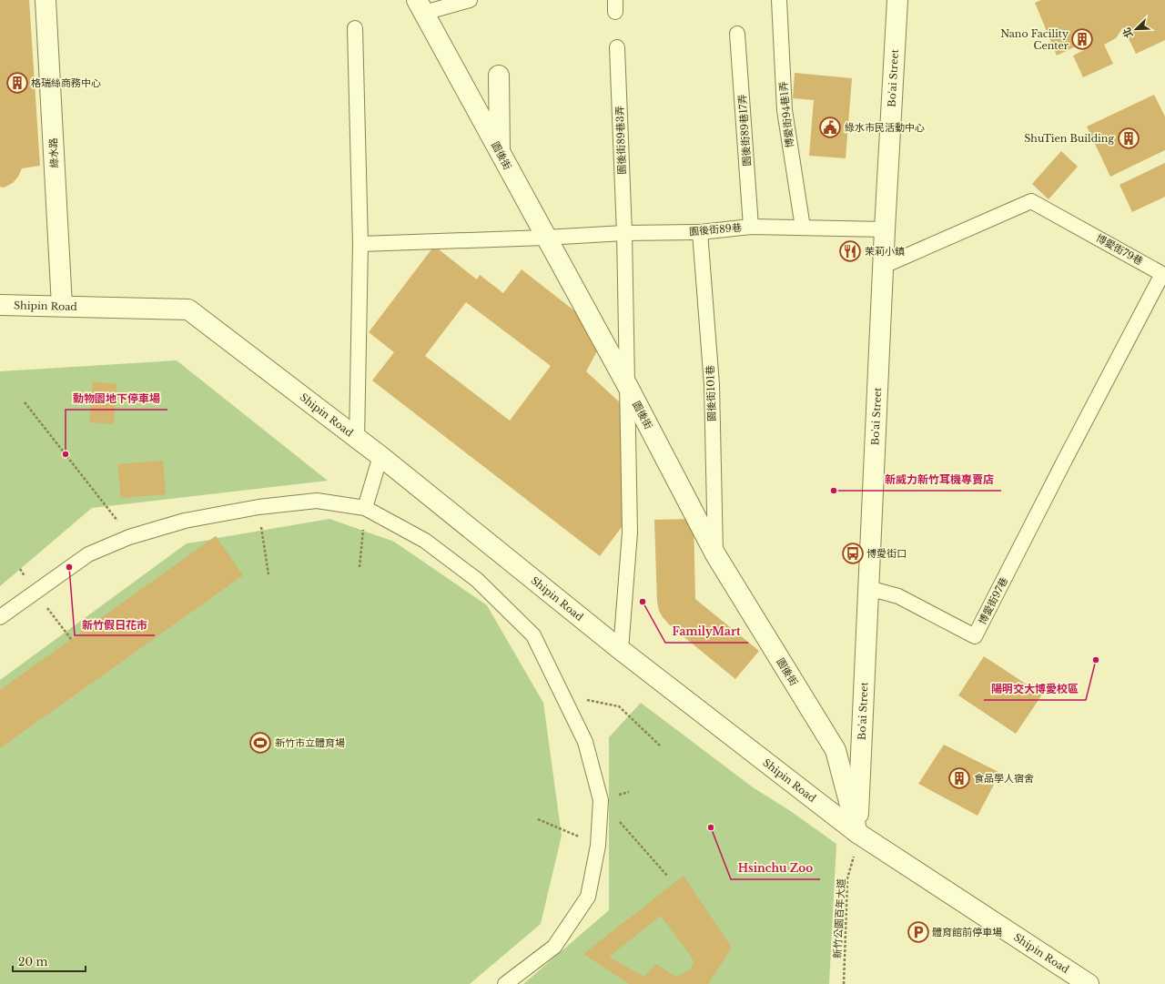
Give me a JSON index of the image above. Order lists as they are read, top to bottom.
{
  "streets": {
    "street": [
      "Bo'ai Street",
      "綠水路",
      "園後街",
      "Shipin Road"
    ],
    "lane": [
      "博愛街94巷1弄",
      "園後街89巷17弄",
      "園後街89巷3弄",
      "園後街89巷",
      "博愛街79巷",
      "園後街101巷",
      "博愛街97巷"
    ],
    "path": ["新竹公園百年大道"]
  },
  "crossings": [
    ["Bo'ai Street", "園後街"],
    ["Bo'ai Street", "園後街89巷"],
    ["Bo'ai Street", "博愛街79巷"],
    ["Bo'ai Street", "Shipin Road"],
    ["Bo'ai Street", "博愛街97巷"],
    ["Bo'ai Street", "新竹公園百年大道"],
    ["博愛街94巷1弄", "園後街89巷"],
    ["園後街89巷17弄", "園後街89巷"],
    ["園後街89巷3弄", "園後街"],
    ["園後街89巷3弄", "園後街89巷"],
    ["園後街89巷3弄", "Shipin Road"],
    ["綠水路", "Shipin Road"],
    ["園後街", "園後街89巷"],
    ["園後街", "Shipin Road"],
    ["園後街", "園後街101巷"],
    ["園後街", "新竹公園百年大道"],
    ["園後街89巷", "園後街101巷"],
    ["博愛街79巷", "博愛街97巷"],
    ["Shipin Road", "新竹公園百年大道"]
  ],
  "places": {
    "building": [
      "Nano Facility Center",
      "格瑞絲商務中心",
      "ShuTien Building",
      "食品學人宿舍"
    ],
    "public building": ["綠水市民活動中心"],
    "restaurant": ["茉莉小鎮"],
    "other": [
      "動物園地下停車場",
      "新威力新竹耳機專賣店",
      "新竹假日花市",
      "FamilyMart",
      "陽明交大博愛校區",
      "Hsinchu Zoo"
    ],
    "bus stop": ["博愛街口"],
    "sports": ["新竹市立體育場"],
    "parking": ["體育館前停車場"]
  },
  "scale_bar": "20 m",
  "north": "bottom left"
}
